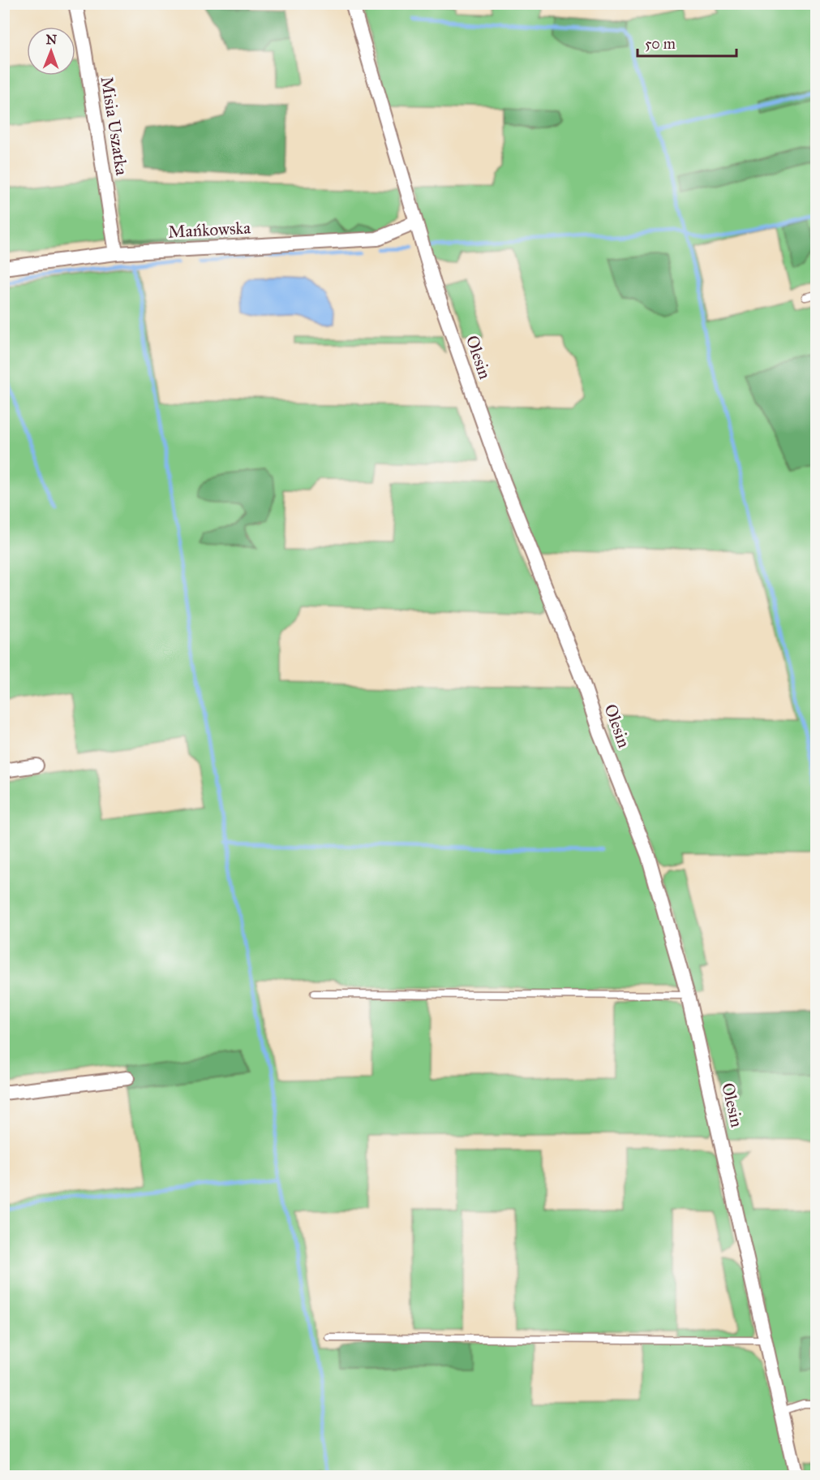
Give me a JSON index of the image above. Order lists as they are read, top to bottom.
{
  "streets": {
    "street": ["Misia Uszatka", "Mańkowska", "Olesin"]
  },
  "crossings": [
    ["Misia Uszatka", "Mańkowska"],
    ["Mańkowska", "Olesin"]
  ],
  "scale_bar": "50 m",
  "north": "top"
}
